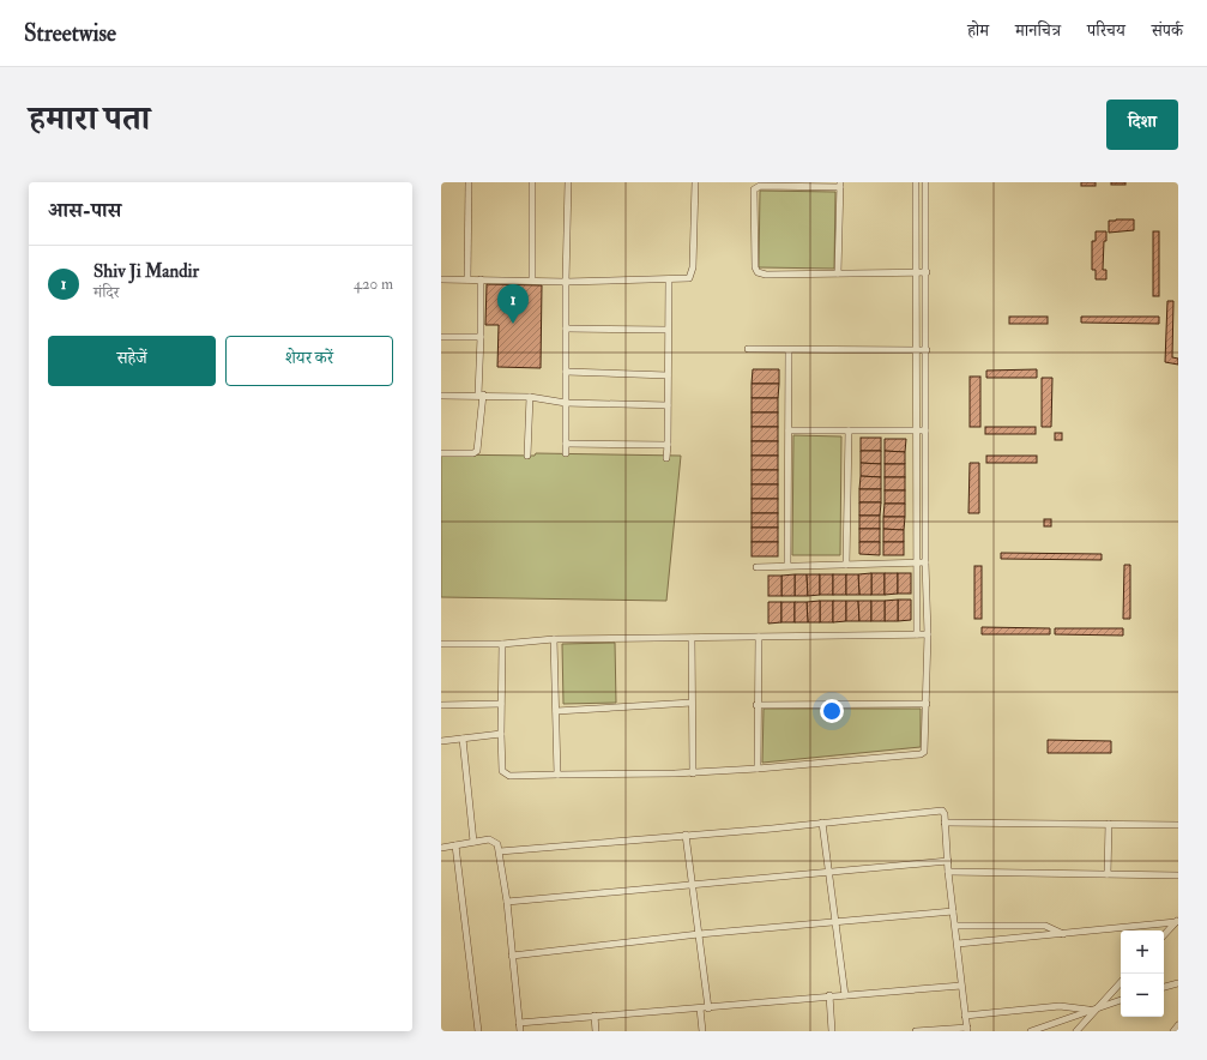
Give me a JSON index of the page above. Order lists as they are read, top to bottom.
{
  "page": {
    "header": "Streetwise",
    "nav": [
      "होम",
      "मानचित्र",
      "परिचय",
      "संपर्क"
    ],
    "title": "हमारा पता",
    "buttons": [
      "दिशा",
      ["सहेजें", "शेयर करें"]
    ],
    "heading": "आस-पास",
    "list": [
      {
        "mark": "1",
        "name": "Shiv Ji Mandir",
        "note": "मंदिर",
        "value": "420 m"
      }
    ],
    "pins": "1",
    "map_buttons": ["+", "−"]
  }
}
